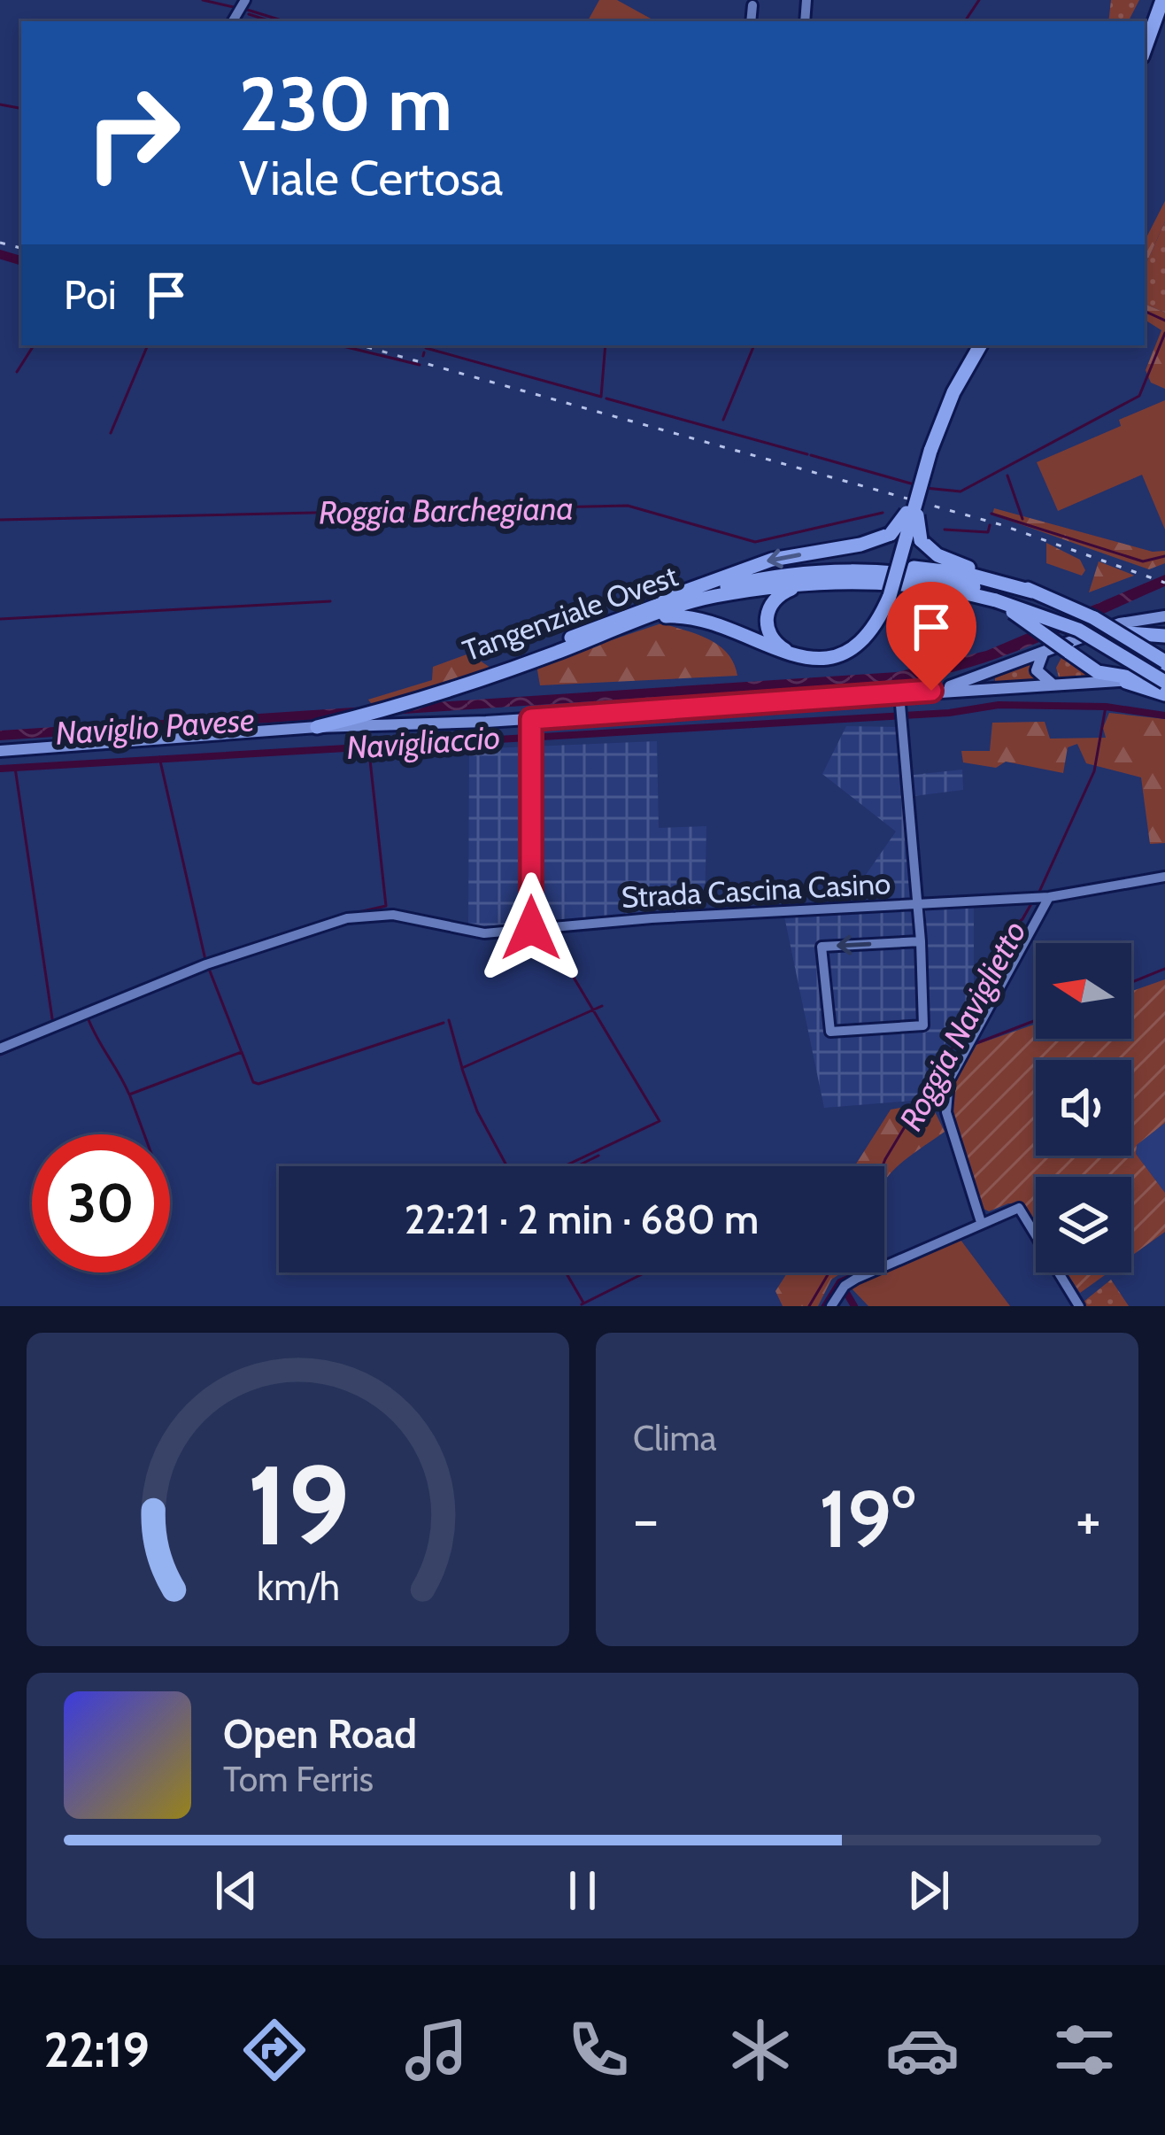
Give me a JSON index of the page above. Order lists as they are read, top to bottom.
{
  "streets": {
    "highway": ["Tangenziale Ovest"],
    "street": ["Strada Cascina Casino"]
  },
  "water": [
    "Roggia Barchegiana",
    "Naviglio Pavese",
    "Navigliaccio",
    "Roggia Naviglietto"
  ],
  "north": "left",
  "page": {
    "turn": ["230 m", "Viale Certosa"],
    "then": "Poi",
    "limit": "30",
    "trip": "22:21 · 2 min · 680 m",
    "tile": "Clima",
    "heat": ["−", "19°", "+"],
    "song": ["Open Road", "Tom Ferris"],
    "tabs": "22:19",
    "gauge": ["19", "km/h"]
  }
}
